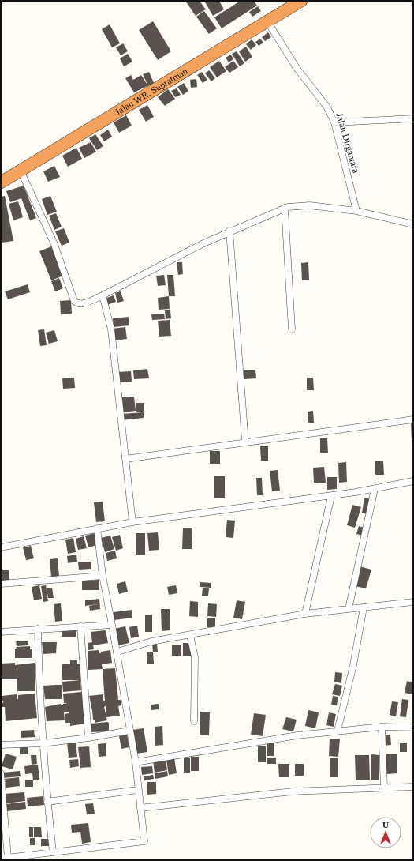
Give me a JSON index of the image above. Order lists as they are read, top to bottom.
{
  "streets": {
    "highway": ["Jalan WR. Supratman"],
    "street": ["Jalan Dirgantara"]
  },
  "crossings": [
    ["Jalan WR. Supratman", "Jalan Dirgantara"]
  ],
  "north": "top"
}
